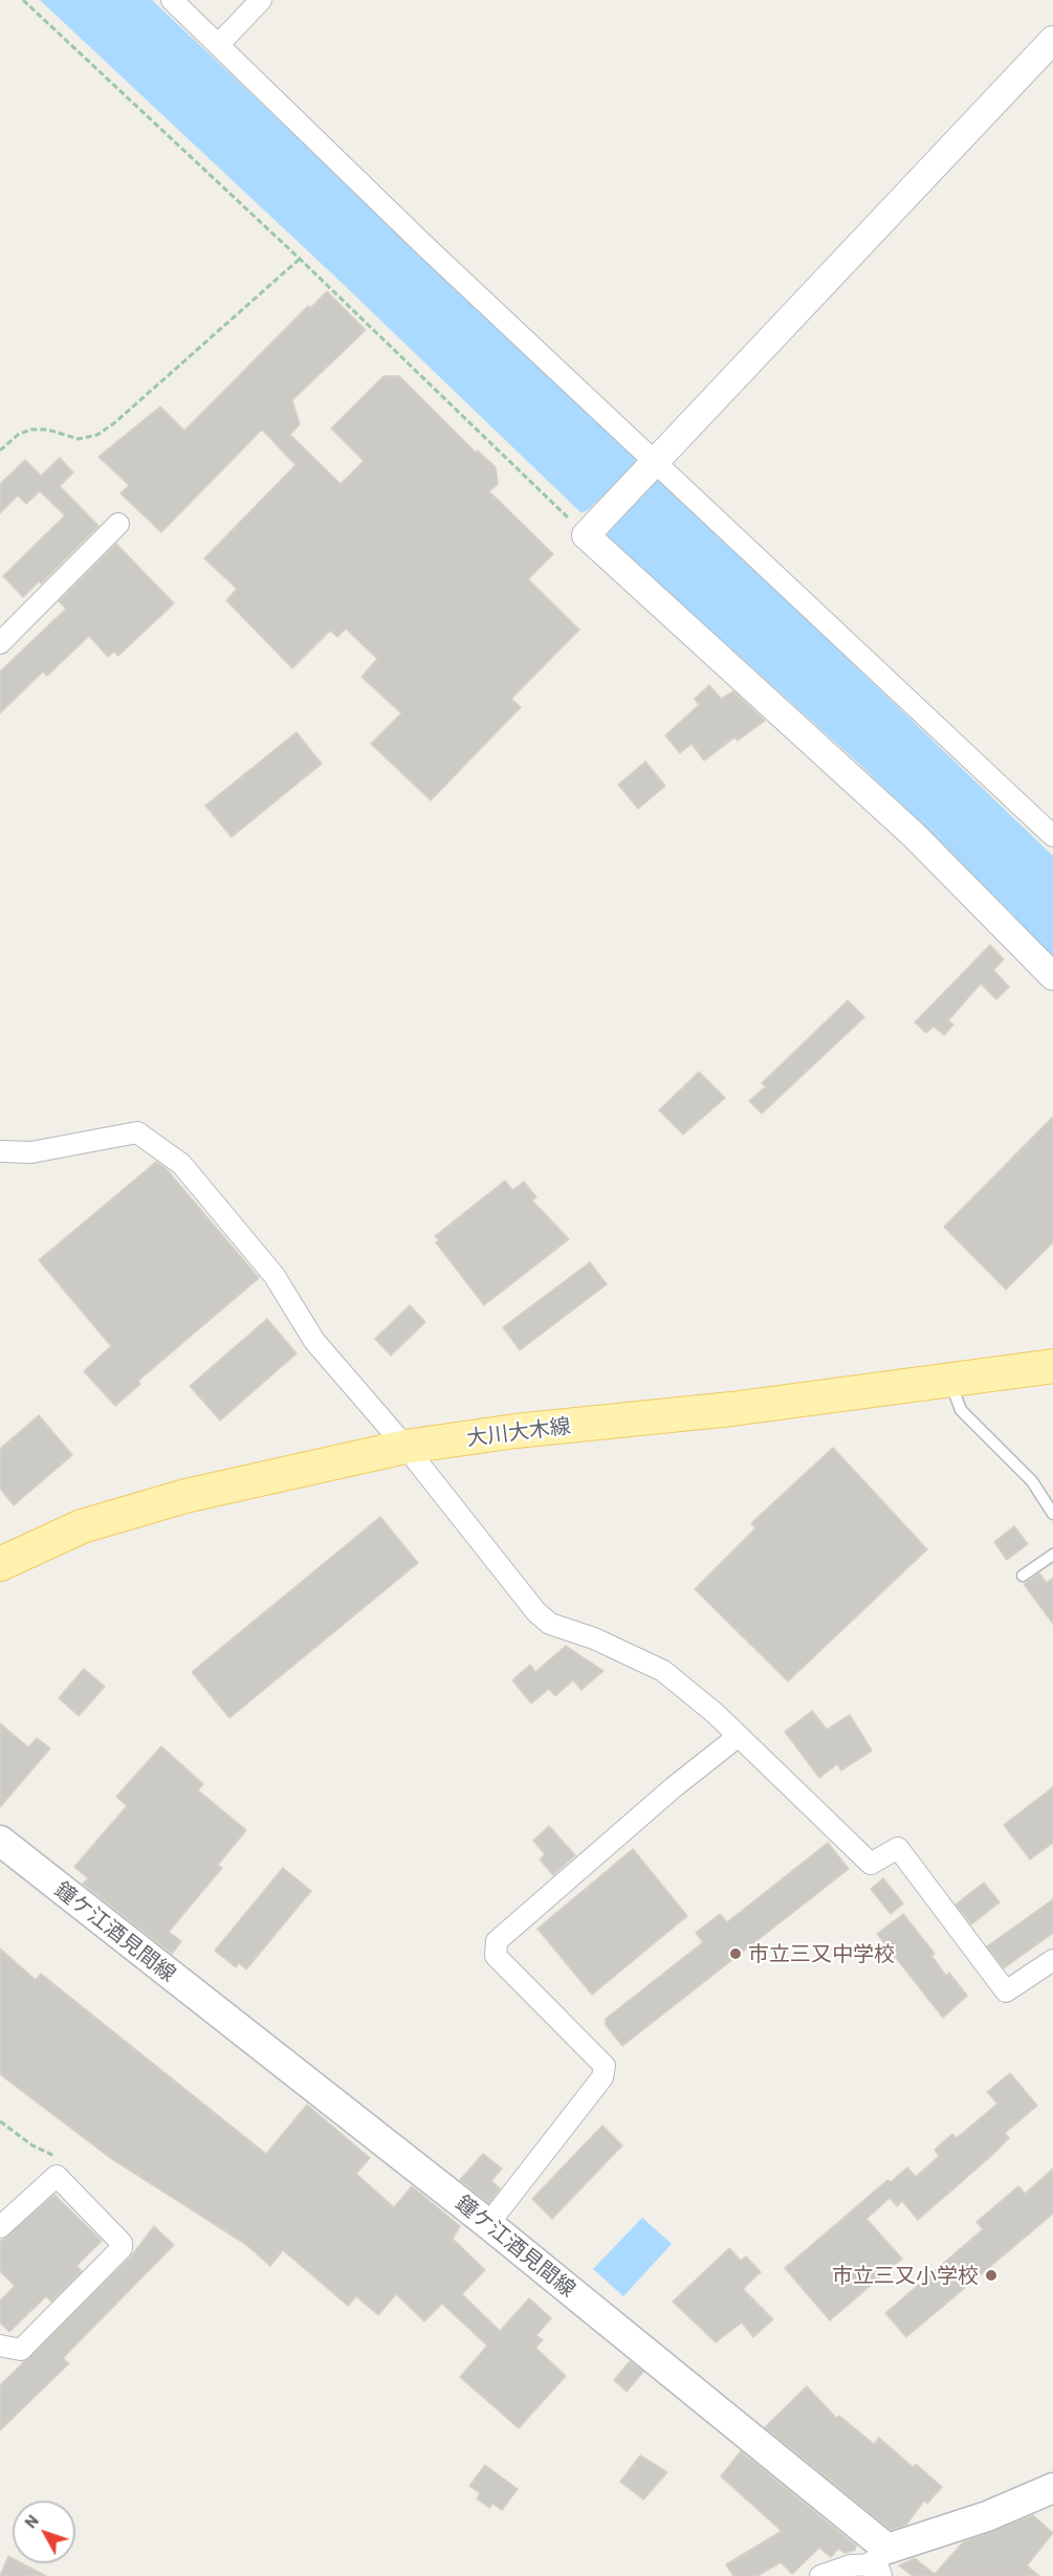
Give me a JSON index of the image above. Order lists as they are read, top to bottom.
{
  "streets": {
    "main road": ["大川大木線", "鐘ケ江酒見間線"]
  },
  "places": ["市立三又中学校", "市立三又小学校"],
  "north": "top left"
}
